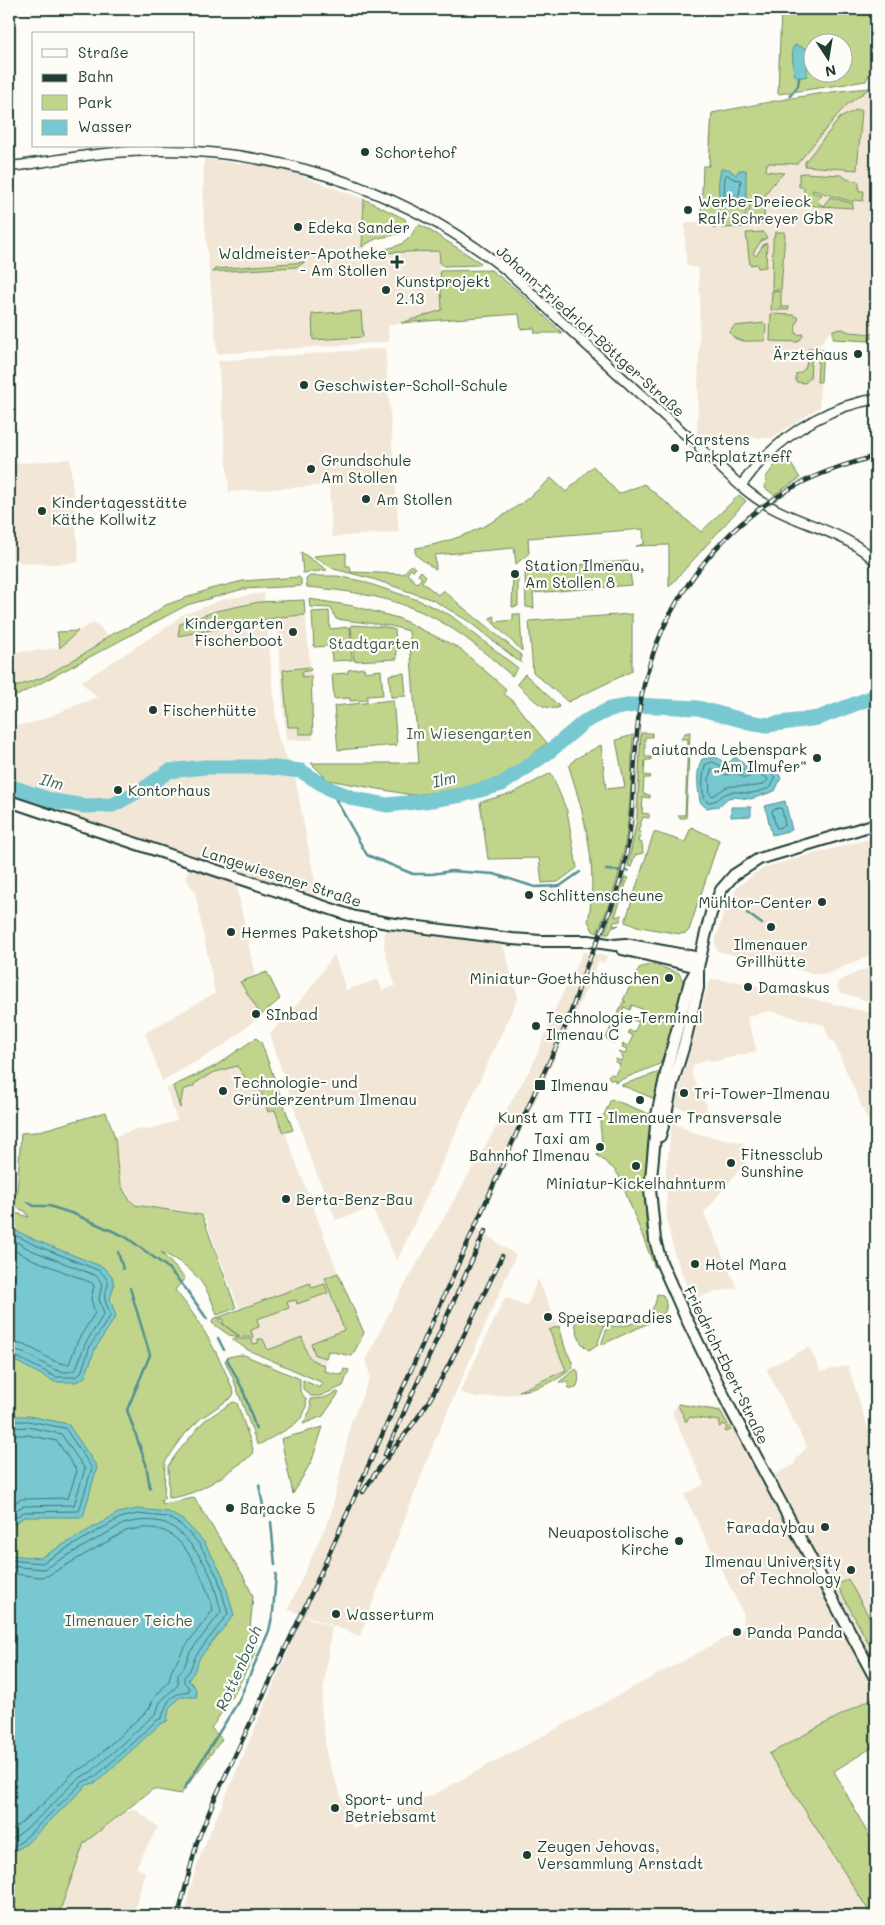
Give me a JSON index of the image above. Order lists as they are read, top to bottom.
{
  "streets": {
    "main road": ["Langewiesener Straße", "Friedrich-Ebert-Straße"],
    "street": ["Johann-Friedrich-Böttger-Straße"]
  },
  "crossings": [
    ["Langewiesener Straße", "Friedrich-Ebert-Straße"]
  ],
  "water": ["Ilm", "Rottenbach"],
  "parks": ["Stadtgarten", "Im Wiesengarten", "Ilmenauer Teiche"],
  "places": {
    "other": [
      "Schortehof",
      "Werbe-Dreieck Ralf Schreyer GbR",
      "Edeka Sander",
      "Kunstprojekt 2.13",
      "Ärztehaus",
      "Geschwister-Scholl-Schule",
      "Karstens Parkplatztreff",
      "Grundschule Am Stollen",
      "Am Stollen",
      "Kindertagesstätte Käthe Kollwitz",
      "Station Ilmenau, Am Stollen 8",
      "Kindergarten Fischerboot",
      "Fischerhütte",
      "aiutanda Lebenspark „Am Ilmufer“",
      "Kontorhaus",
      "Schlittenscheune",
      "Mühltor-Center",
      "Ilmenauer Grillhütte",
      "Hermes Paketshop",
      "Miniatur-Goethehäuschen",
      "Damaskus",
      "SInbad",
      "Technologie-Terminal Ilmenau C",
      "Technologie- und Gründerzentrum Ilmenau",
      "Tri-Tower-Ilmenau",
      "Kunst am TTI - Ilmenauer Transversale",
      "Taxi am Bahnhof Ilmenau",
      "Fitnessclub Sunshine",
      "Miniatur-Kickelhahnturm",
      "Berta-Benz-Bau",
      "Hotel Mara",
      "Speiseparadies",
      "Baracke 5",
      "Faradaybau",
      "Neuapostolische Kirche",
      "Ilmenau University of Technology",
      "Wasserturm",
      "Panda Panda",
      "Sport- und Betriebsamt",
      "Zeugen Jehovas, Versammlung Arnstadt"
    ],
    "health": ["Waldmeister-Apotheke - Am Stollen"],
    "transit": ["Ilmenau"]
  },
  "legend": [
    "Straße",
    "Bahn",
    "Park",
    "Wasser"
  ],
  "north": "bottom"
}
